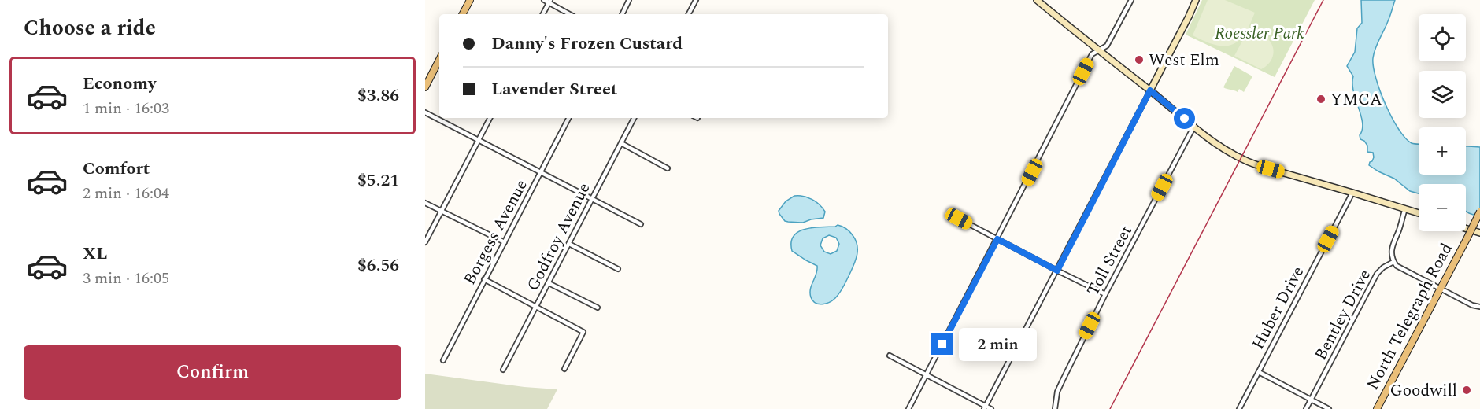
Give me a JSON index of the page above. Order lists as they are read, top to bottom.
{
  "streets": {
    "main road": ["North Telegraph Road"],
    "street": [
      "Borgess Avenue",
      "Godfroy Avenue",
      "Toll Street",
      "Huber Drive",
      "Bentley Drive"
    ]
  },
  "parks": ["Roessler Park"],
  "places": ["West Elm", "YMCA", "Goodwill"],
  "page": {
    "heading": "Choose a ride",
    "map_buttons": ["+", "−"],
    "banner": ["Danny's Frozen Custard", "Lavender Street"],
    "list": [
      {
        "name": "Economy",
        "note": "1 min · 16:03",
        "value": "$3.86"
      },
      {
        "name": "Comfort",
        "note": "2 min · 16:04",
        "value": "$5.21"
      },
      {
        "name": "XL",
        "note": "3 min · 16:05",
        "value": "$6.56"
      }
    ],
    "bubble": "2 min",
    "buttons": "Confirm"
  }
}
